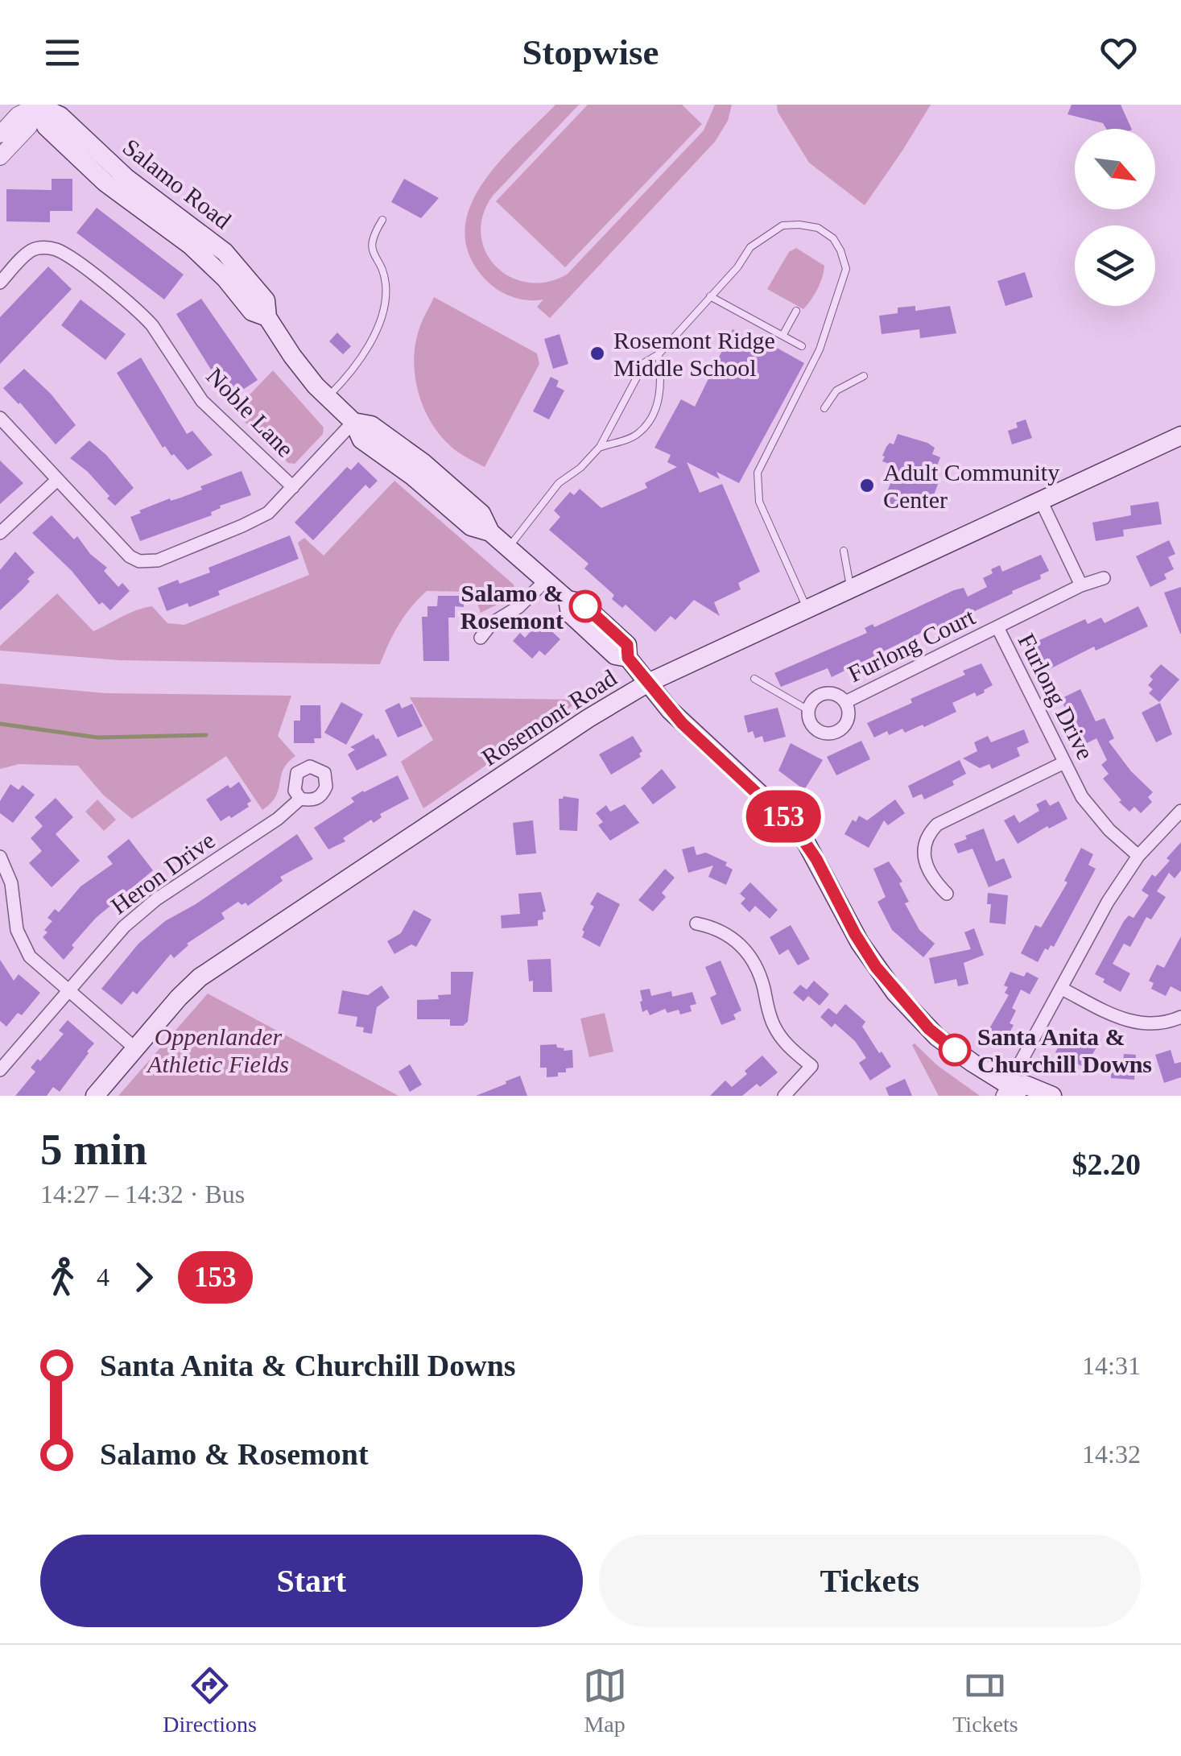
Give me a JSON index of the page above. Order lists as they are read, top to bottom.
{
  "streets": {
    "main road": ["Salamo Road", "Rosemont Road"],
    "street": [
      "Noble Lane",
      "Furlong Court",
      "Furlong Drive",
      "Heron Drive"
    ]
  },
  "crossings": [
    ["Salamo Road", "Rosemont Road"],
    ["Furlong Court", "Furlong Drive"]
  ],
  "parks": ["Oppenlander Athletic Fields"],
  "places": [
    "Rosemont Ridge Middle School",
    "Adult Community Center",
    "Salamo & Rosemont",
    "Santa Anita & Churchill Downs"
  ],
  "lines": ["bus line 153"],
  "north": "bottom right",
  "page": {
    "header": "Stopwise",
    "on_map": "153",
    "heading": ["5 min", "14:27 – 14:32 · Bus", "$2.20"],
    "legs": ["4", "153"],
    "list": [
      {
        "name": "Santa Anita & Churchill Downs",
        "value": "14:31"
      },
      {
        "name": "Salamo & Rosemont",
        "value": "14:32"
      }
    ],
    "buttons": ["Start", "Tickets"],
    "tabs": ["Directions", "Map", "Tickets"]
  }
}
